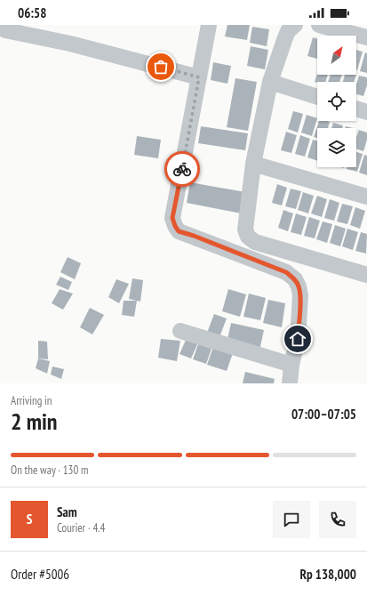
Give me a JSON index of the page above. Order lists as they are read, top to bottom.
{
  "north": "top right",
  "page": {
    "status": "06:58",
    "heading": ["2 min", "Arriving in", "07:00–07:05"],
    "panel": [
      "Sam",
      "Courier · 4.4",
      "Order #5006",
      "Rp 138,000"
    ],
    "bar": "On the way · 130 m",
    "round": "S"
  }
}
